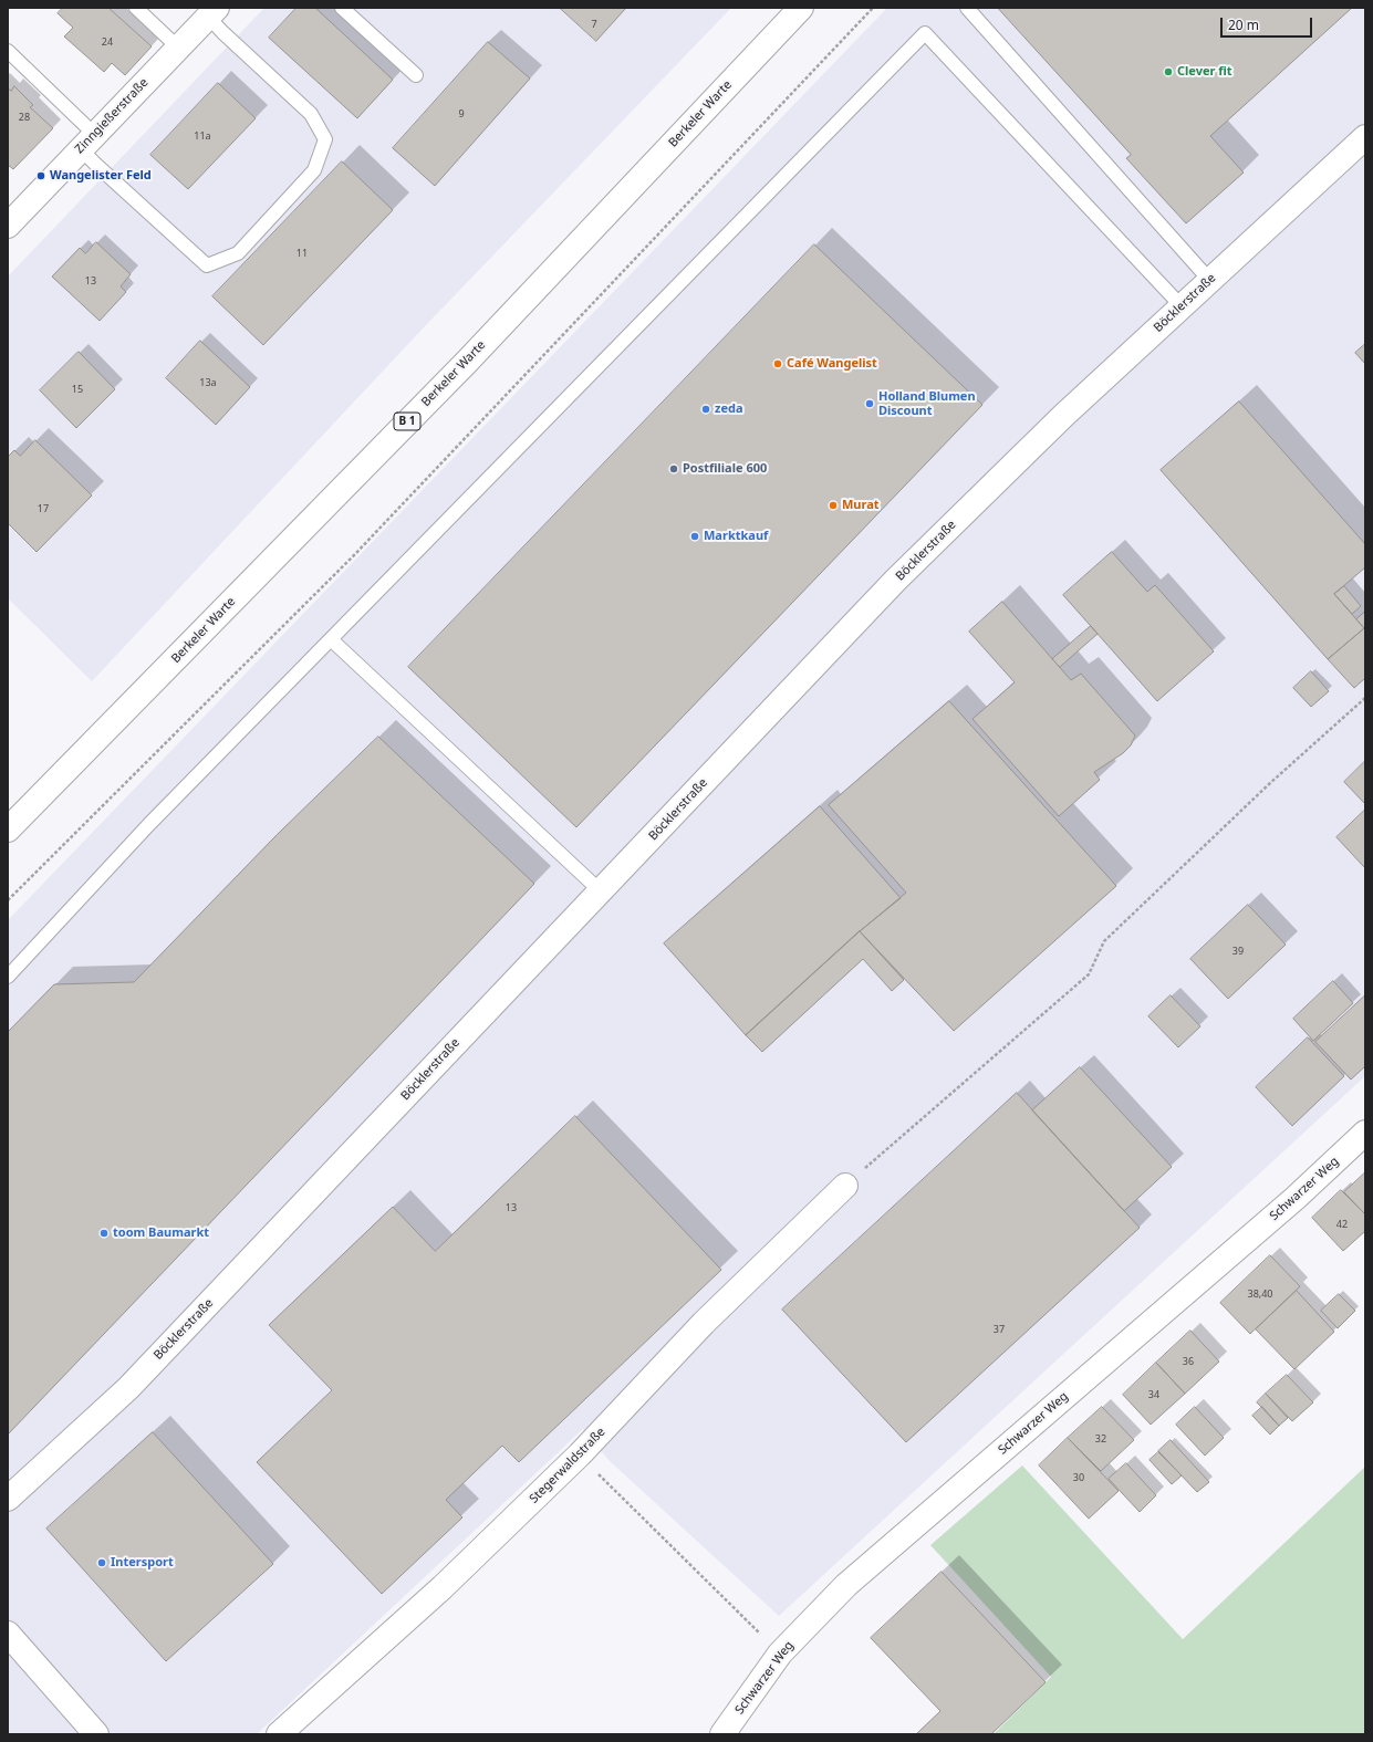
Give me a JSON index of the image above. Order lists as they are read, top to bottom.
{
  "streets": {
    "street": [
      "Berkeler Warte",
      "Zinngießerstraße",
      "Böcklerstraße",
      "B 1",
      "Schwarzer Weg",
      "Stegerwaldstraße"
    ]
  },
  "places": [
    "Clever fit",
    "Wangelister Feld",
    "Café Wangelist",
    "Holland Blumen Discount",
    "zeda",
    "Postfiliale 600",
    "Murat",
    "Marktkauf",
    "toom Baumarkt",
    "Intersport"
  ],
  "house_numbers": [
    "7",
    "24",
    "9",
    "28",
    "11a",
    "11",
    "13",
    "13a",
    "15",
    "17",
    "39",
    "13",
    "42",
    "38,40",
    "37",
    "36",
    "34",
    "32",
    "30"
  ],
  "scale_bar": "20 m"
}
